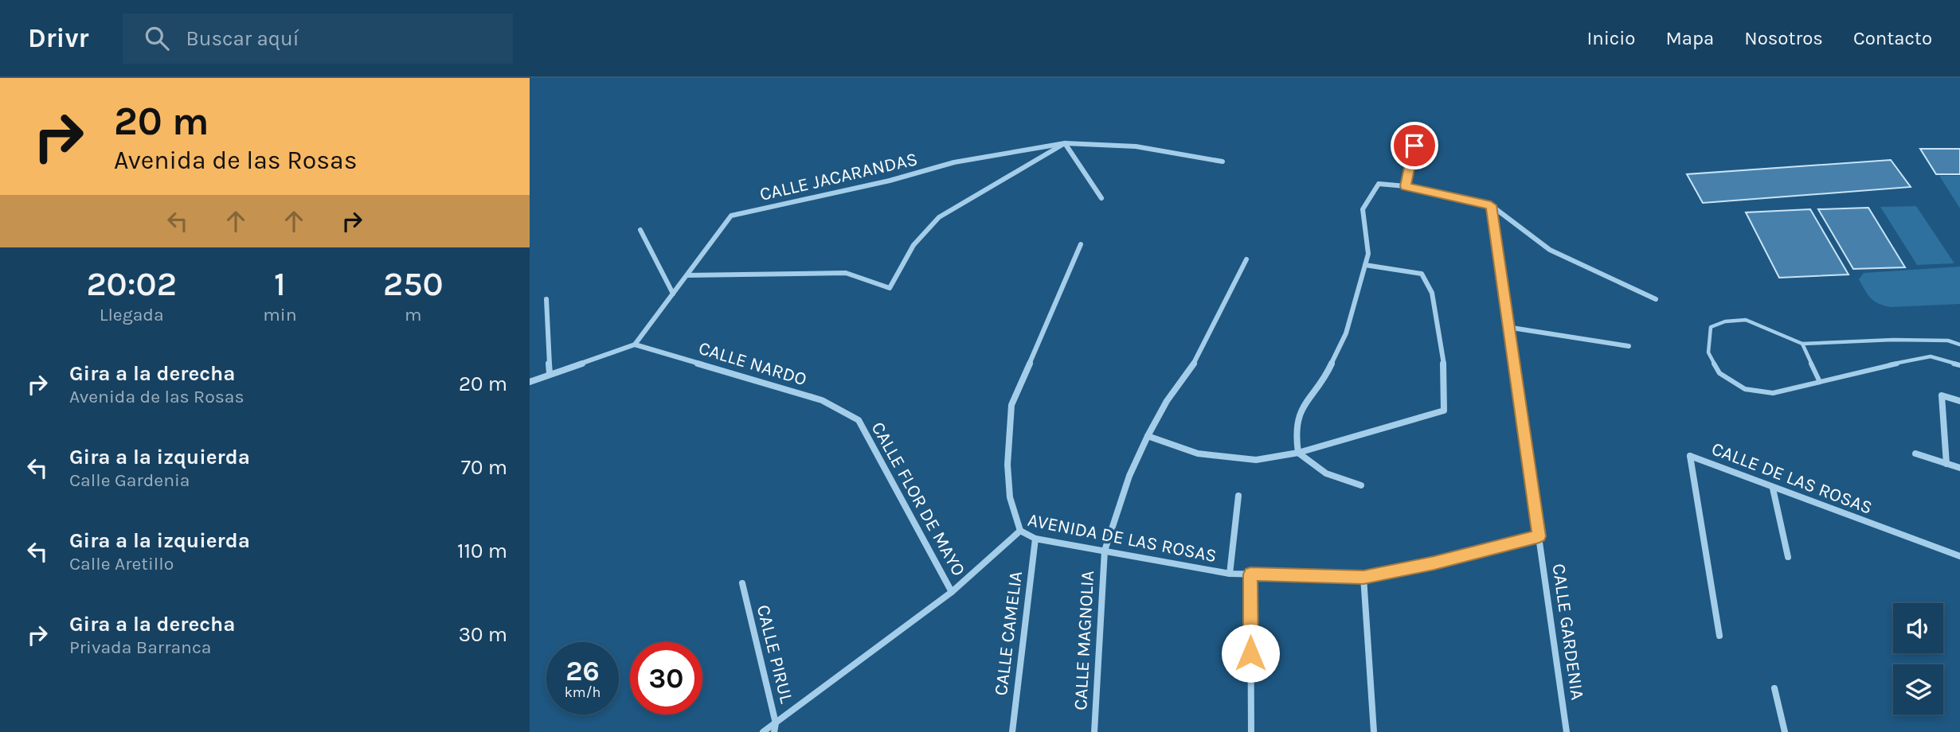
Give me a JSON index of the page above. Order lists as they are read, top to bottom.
{
  "streets": {
    "street": [
      "CALLE JACARANDAS",
      "CALLE NARDO",
      "CALLE DE LAS ROSAS",
      "CALLE FLOR DE MAYO",
      "AVENIDA DE LAS ROSAS",
      "CALLE GARDENIA",
      "CALLE CAMELIA",
      "CALLE MAGNOLIA",
      "CALLE PIRUL"
    ]
  },
  "crossings": [
    ["CALLE JACARANDAS", "CALLE NARDO"],
    ["CALLE NARDO", "CALLE FLOR DE MAYO"],
    ["CALLE FLOR DE MAYO", "AVENIDA DE LAS ROSAS"],
    ["AVENIDA DE LAS ROSAS", "CALLE GARDENIA"],
    ["AVENIDA DE LAS ROSAS", "CALLE CAMELIA"],
    ["AVENIDA DE LAS ROSAS", "CALLE MAGNOLIA"],
    ["AVENIDA DE LAS ROSAS", "CALLE PIRUL"]
  ],
  "page": {
    "header": "Drivr",
    "search": "Buscar aquí",
    "nav": [
      "Inicio",
      "Mapa",
      "Nosotros",
      "Contacto"
    ],
    "turn": ["20 m", "Avenida de las Rosas"],
    "eta": [
      "20:02",
      "Llegada",
      "1",
      "min",
      "250",
      "m"
    ],
    "list": [
      {
        "name": "Gira a la derecha",
        "note": "Avenida de las Rosas",
        "value": "20 m"
      },
      {
        "name": "Gira a la izquierda",
        "note": "Calle Gardenia",
        "value": "70 m"
      },
      {
        "name": "Gira a la izquierda",
        "note": "Calle Aretillo",
        "value": "110 m"
      },
      {
        "name": "Gira a la derecha",
        "note": "Privada Barranca",
        "value": "30 m"
      }
    ],
    "speed": "26 km/h",
    "limit": "30"
  }
}
